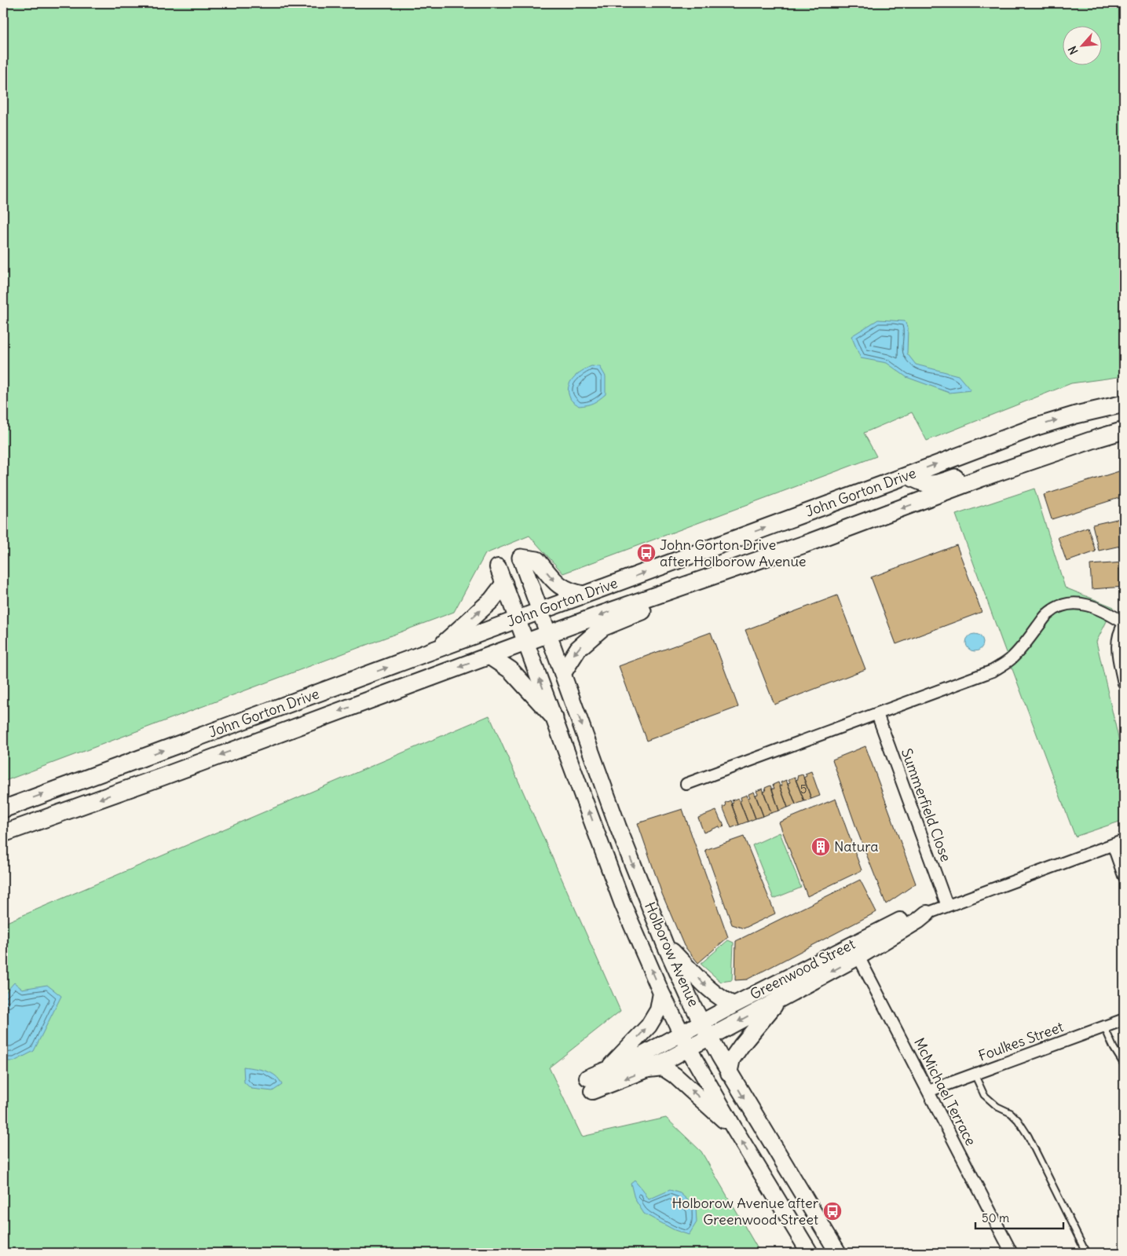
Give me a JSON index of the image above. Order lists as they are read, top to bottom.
{
  "streets": {
    "main road": ["John Gorton Drive", "Holborow Avenue", "Greenwood Street"],
    "street": ["Summerfield Close", "Foulkes Street", "McMichael Terrace"]
  },
  "crossings": [
    ["John Gorton Drive", "Holborow Avenue"],
    ["Summerfield Close", "Greenwood Street"],
    ["Holborow Avenue", "Greenwood Street"],
    ["Greenwood Street", "McMichael Terrace"],
    ["Foulkes Street", "McMichael Terrace"]
  ],
  "places": {
    "bus stop": ["John Gorton Drive after Holborow Avenue", "Holborow Avenue after Greenwood Street"],
    "building": ["Natura"]
  },
  "house_numbers": ["5"],
  "scale_bar": "50 m",
  "north": "bottom left"
}
